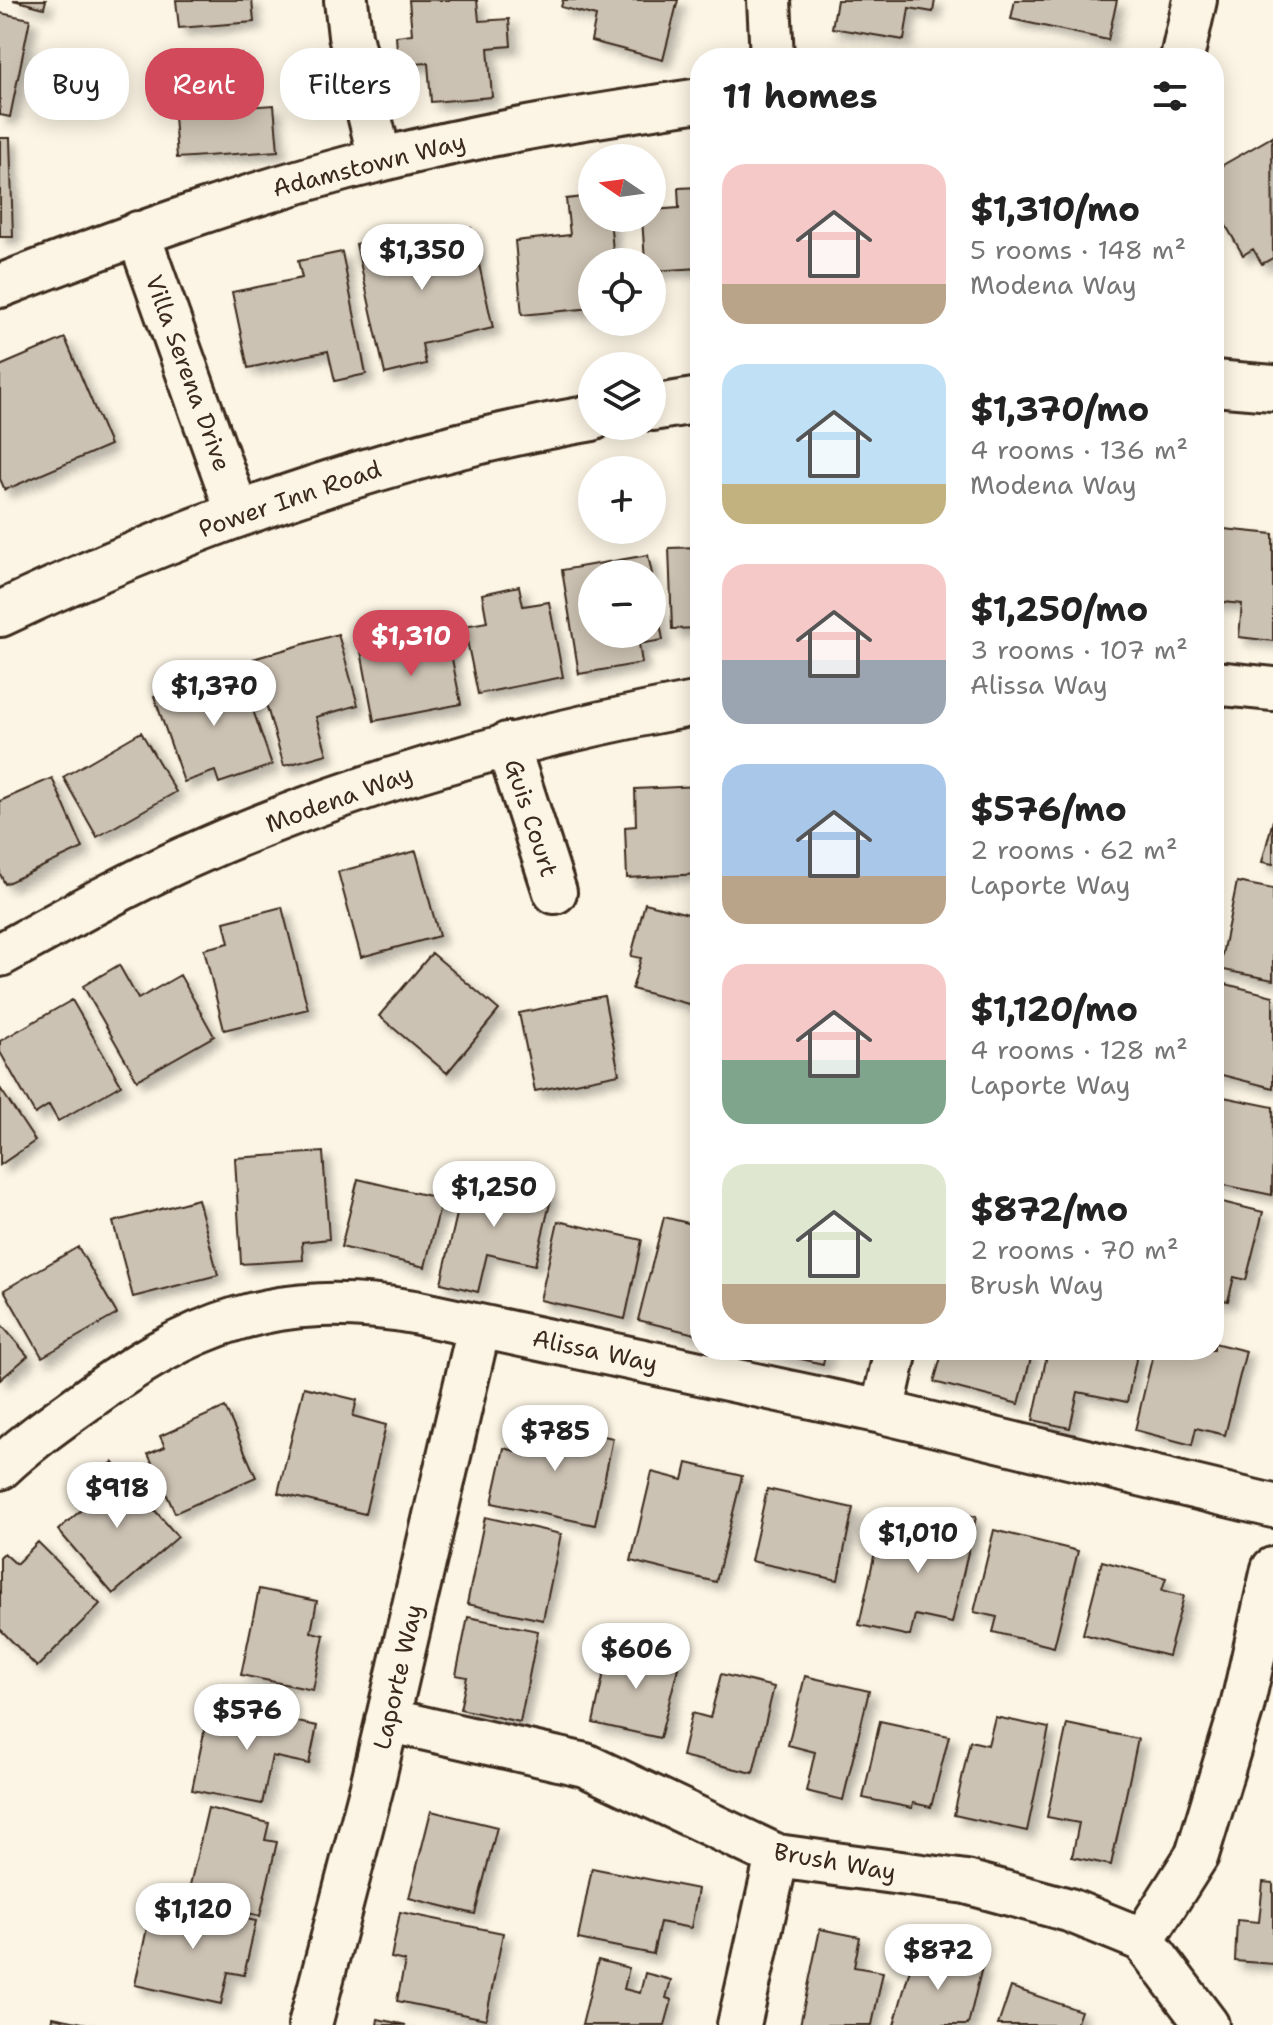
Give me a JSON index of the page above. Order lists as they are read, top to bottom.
{
  "streets": {
    "main road": ["Power Inn Road"],
    "street": [
      "Adamstown Way",
      "Villa Serena Drive",
      "Modena Way",
      "Guis Court",
      "Alissa Way",
      "Laporte Way",
      "Brush Way"
    ]
  },
  "crossings": [
    ["Adamstown Way", "Villa Serena Drive"],
    ["Villa Serena Drive", "Power Inn Road"],
    ["Modena Way", "Guis Court"],
    ["Alissa Way", "Laporte Way"],
    ["Laporte Way", "Brush Way"]
  ],
  "north": "left",
  "page": {
    "chip": ["Buy", "Rent", "Filters"],
    "heading": "11 homes",
    "map_buttons": ["+", "−"],
    "list": [
      {
        "name": "$1,310/mo",
        "note": "5 rooms · 148 m² · Modena Way"
      },
      {
        "name": "$1,370/mo",
        "note": "4 rooms · 136 m² · Modena Way"
      },
      {
        "name": "$1,250/mo",
        "note": "3 rooms · 107 m² · Alissa Way"
      },
      {
        "name": "$576/mo",
        "note": "2 rooms · 62 m² · Laporte Way"
      },
      {
        "name": "$1,120/mo",
        "note": "4 rooms · 128 m² · Laporte Way"
      },
      {
        "name": "$872/mo",
        "note": "2 rooms · 70 m² · Brush Way"
      }
    ],
    "price": [
      "$1,350",
      "$1,310",
      "$1,370",
      "$1,250",
      "$785",
      "$918",
      "$1,010",
      "$606",
      "$576",
      "$1,120",
      "$872"
    ]
  }
}
